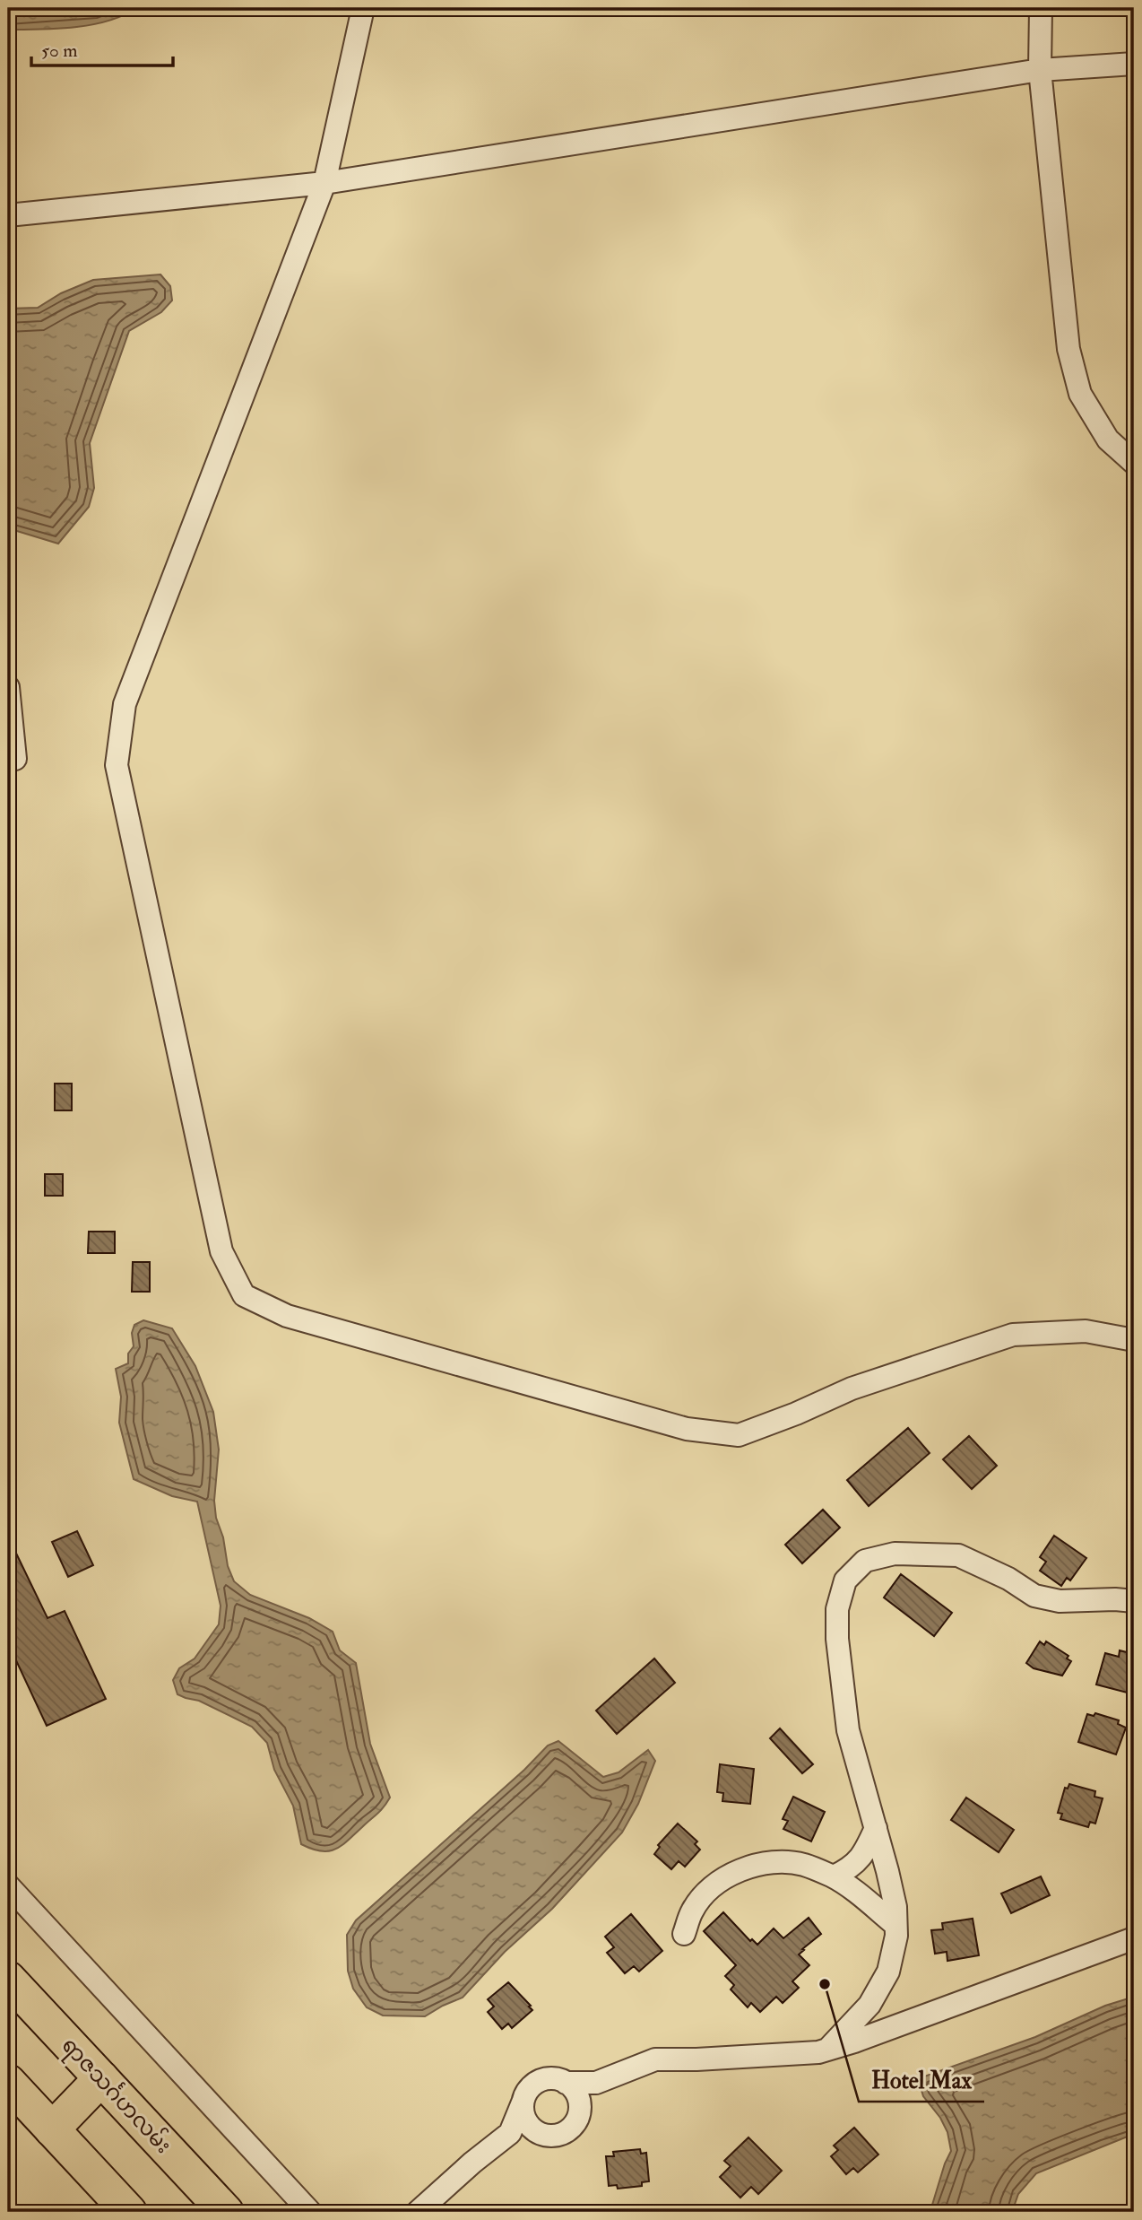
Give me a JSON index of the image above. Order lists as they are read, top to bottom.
{
  "streets": {
    "main road": ["ရာဇသင်္ဂဟလမ်း"]
  },
  "places": ["Hotel Max"],
  "scale_bar": "50 m"
}
